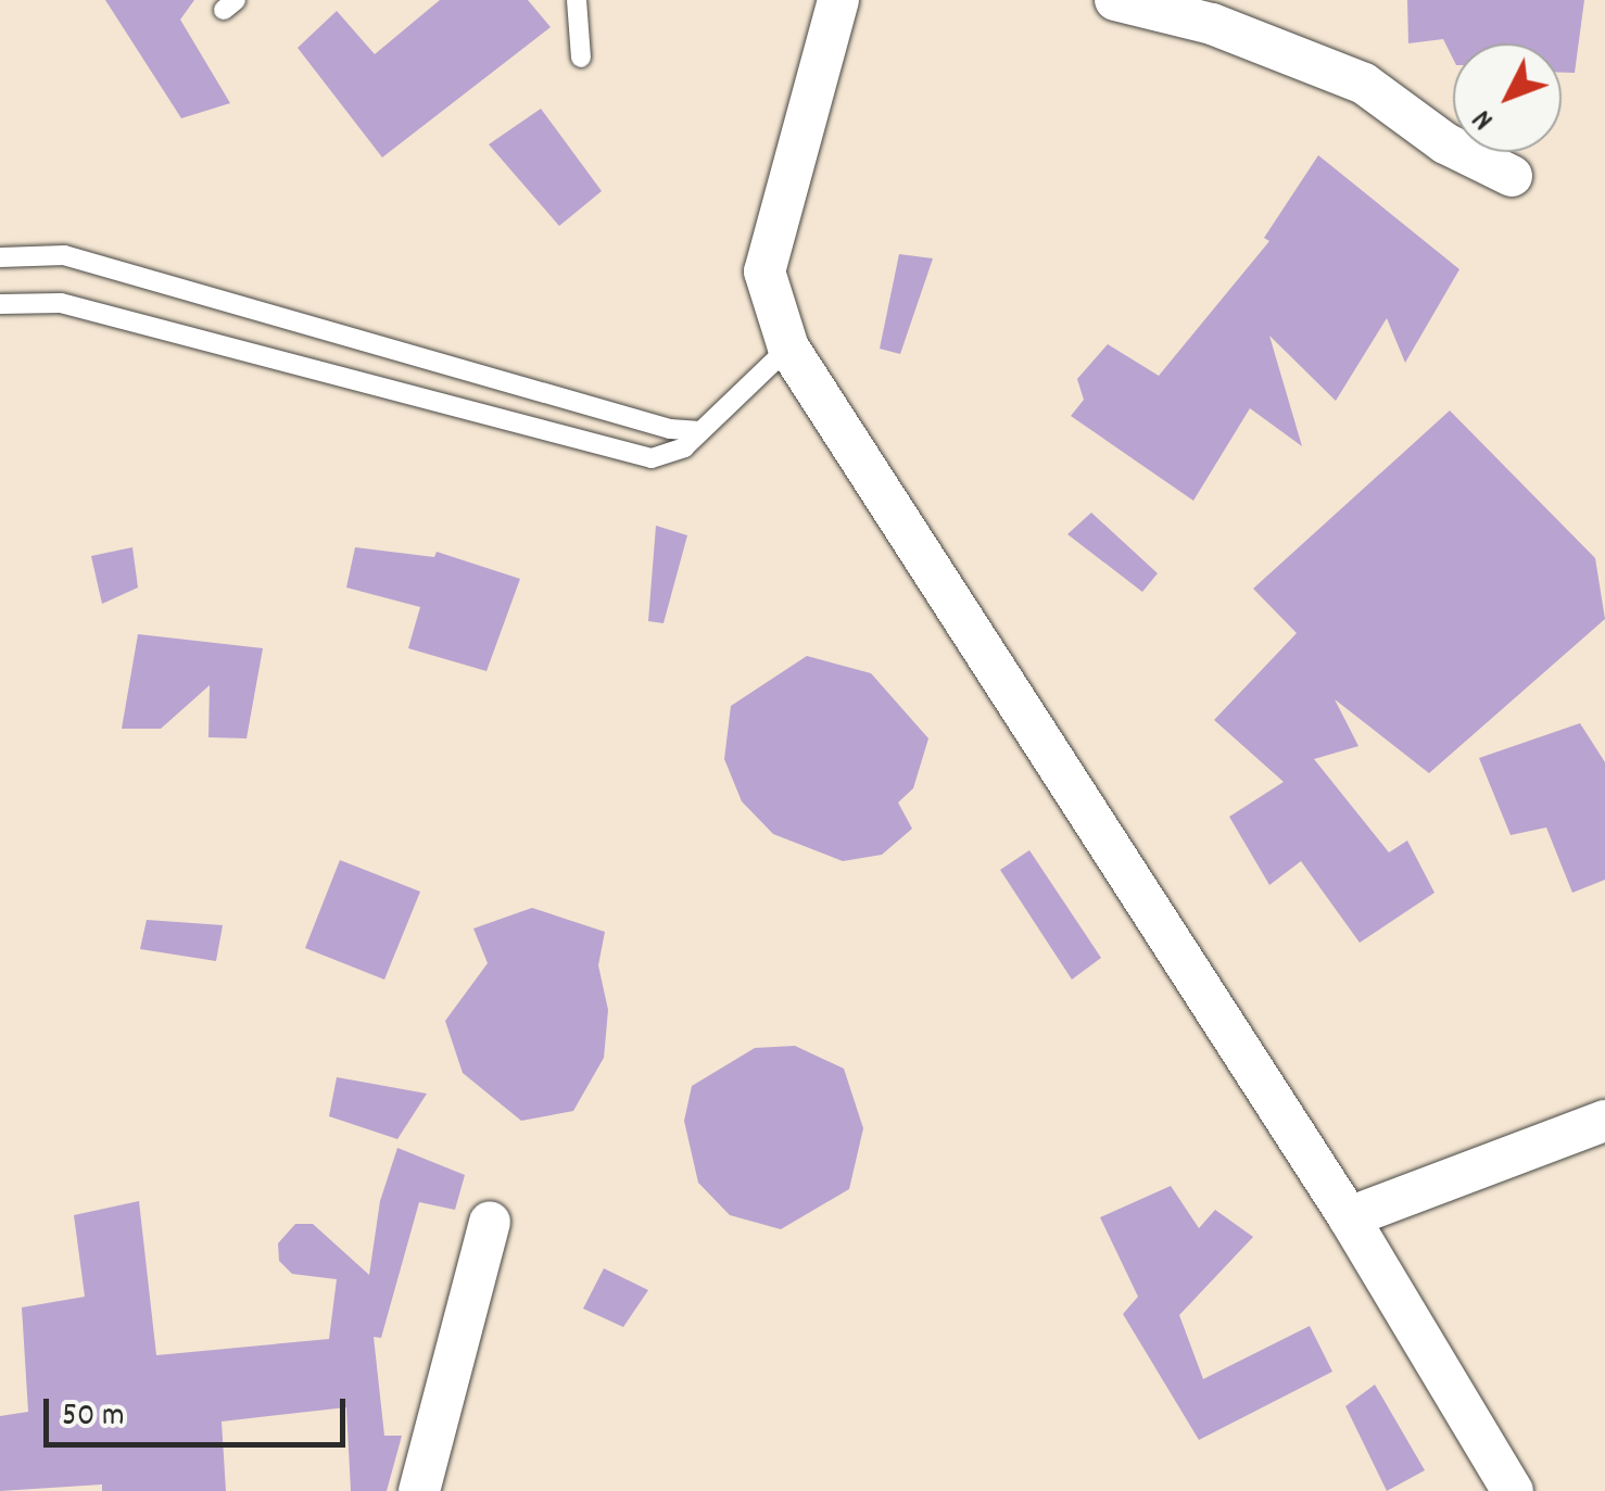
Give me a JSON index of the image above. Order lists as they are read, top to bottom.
{
  "scale_bar": "50 m",
  "north": "bottom left"
}
